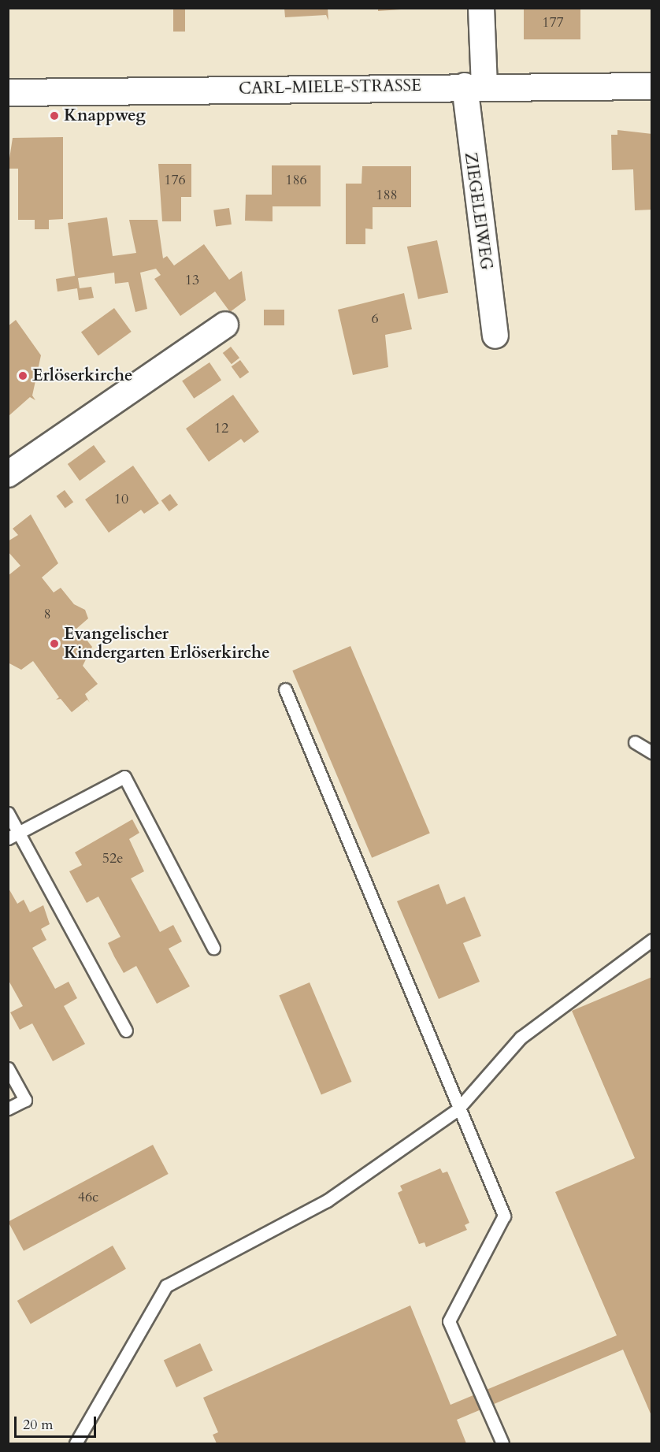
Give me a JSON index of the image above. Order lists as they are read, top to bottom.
{
  "streets": {
    "street": ["CARL-MIELE-STRASSE", "ZIEGELEIWEG"]
  },
  "crossings": [
    ["CARL-MIELE-STRASSE", "ZIEGELEIWEG"]
  ],
  "places": ["Knappweg", "Erlöserkirche", "Evangelischer Kindergarten Erlöserkirche"],
  "house_numbers": [
    "177",
    "176",
    "186",
    "188",
    "13",
    "6",
    "12",
    "10",
    "8",
    "52e",
    "46c"
  ],
  "scale_bar": "20 m"
}
